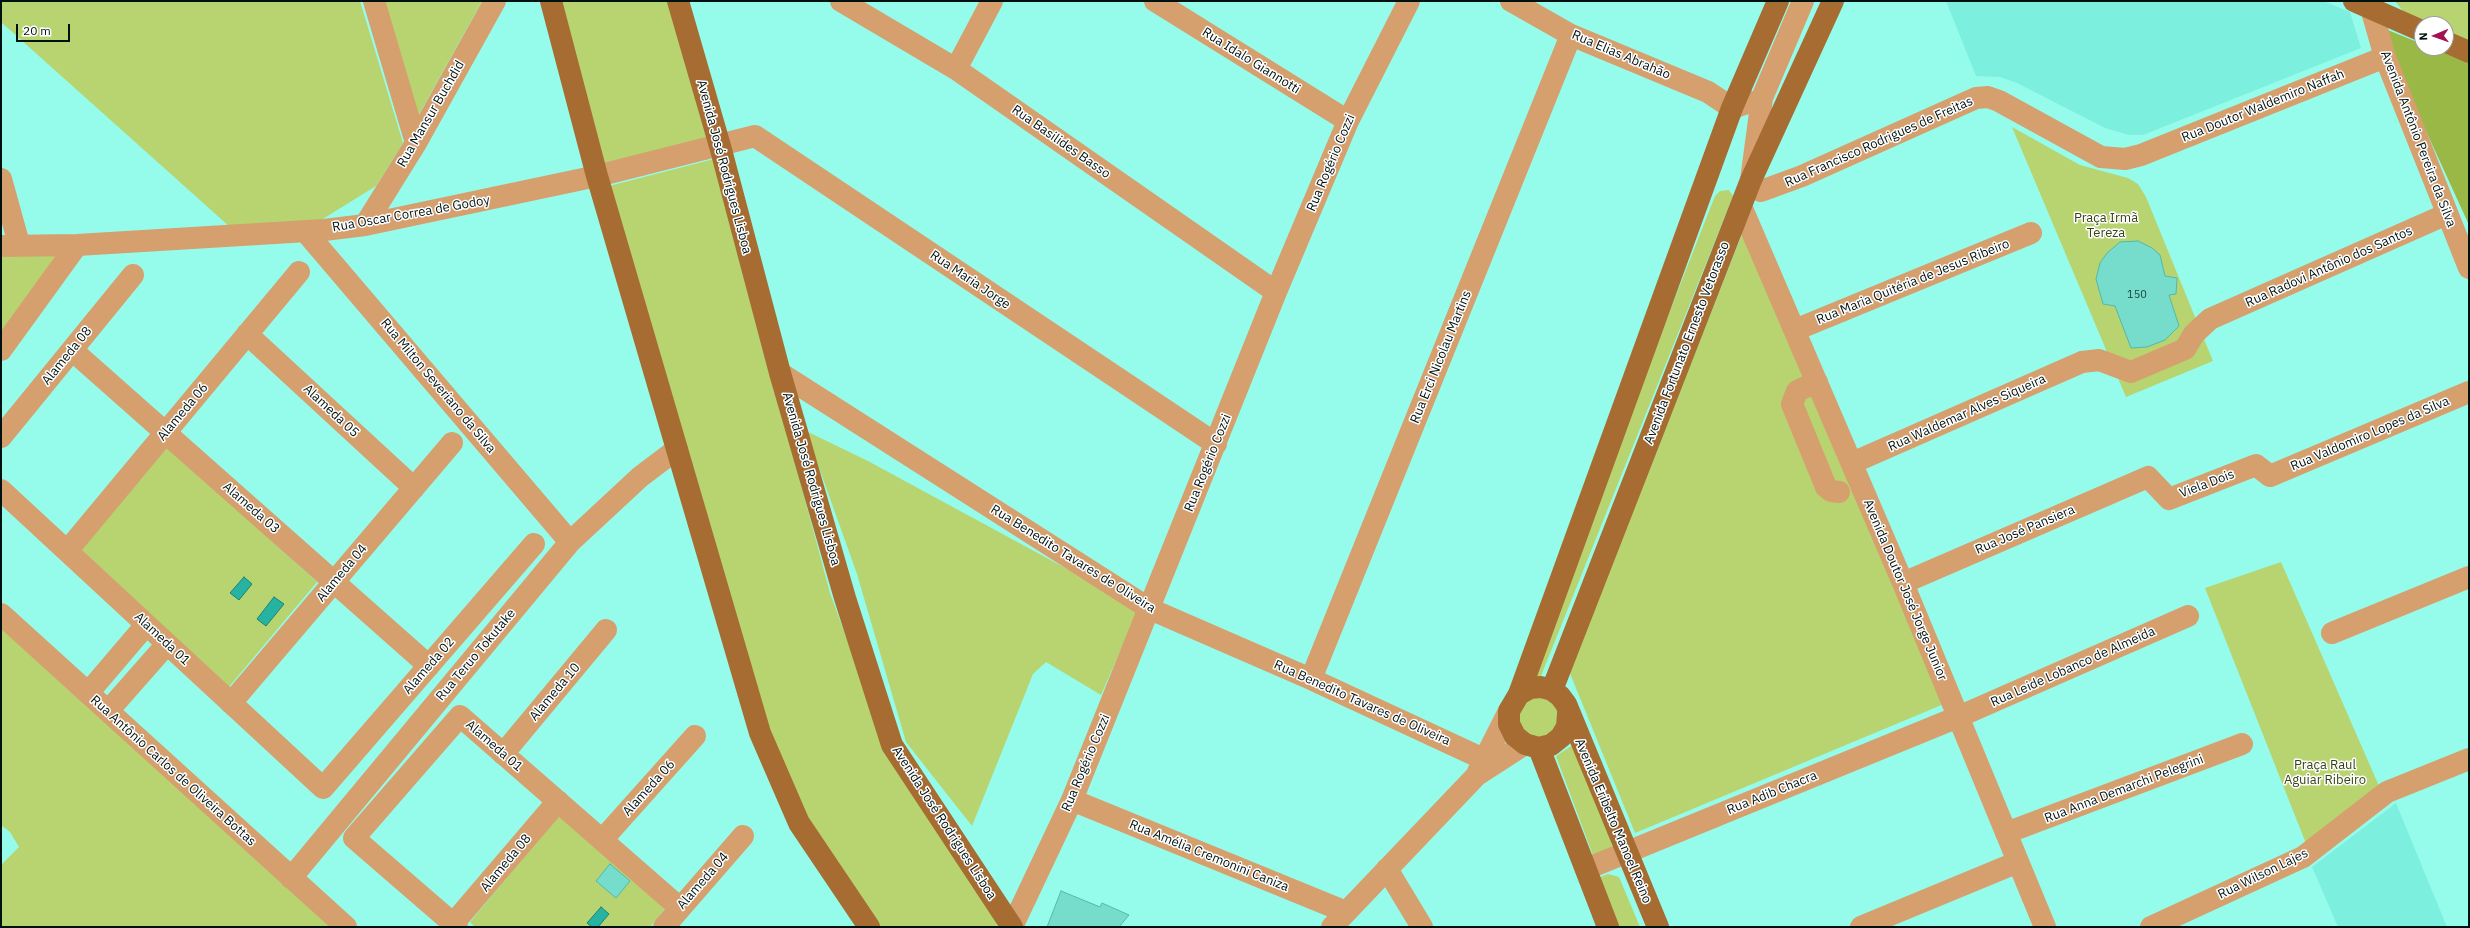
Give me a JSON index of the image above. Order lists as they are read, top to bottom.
{
  "streets": {
    "main road": ["Avenida José Rodrigues Lisboa", "Avenida Fortunato Ernesto Vetorasso", "Avenida Eribelto Manoel Reino"],
    "street": [
      "Rua Elias Abrahão",
      "Rua Idalo Giannotti",
      "Rua Doutor Waldemiro Naffah",
      "Rua Mansur Buchdid",
      "Avenida Antônio Pereira da Silva",
      "Rua Basilides Basso",
      "Rua Francisco Rodrigues de Freitas",
      "Rua Rogério Cozzi",
      "Rua Oscar Correa de Godoy",
      "Rua Radovi Antônio dos Santos",
      "Rua Maria Jorge",
      "Rua Maria Quitéria de Jesus Ribeiro",
      "Alameda 08",
      "Rua Erci Nicolau Martins",
      "Rua Milton Severiano da Silva",
      "Alameda 05",
      "Alameda 06",
      "Rua Waldemar Alves Siqueira",
      "Rua Valdomiro Lopes da Silva",
      "Viela Dois",
      "Alameda 03",
      "Rua José Pansiera",
      "Rua Benedito Tavares de Oliveira",
      "Alameda 04",
      "Avenida Doutor José Jorge Junior",
      "Alameda 01",
      "Rua Teruo Tokutake",
      "Alameda 02",
      "Rua Leide Lobanco de Almeida",
      "Alameda 10",
      "Rua Antônio Carlos de Oliveira Bottas",
      "Rua Anna Demarchi Pelegrini",
      "Rua Adib Chacra",
      "Rua Amélia Cremonini Caniza",
      "Rua Wilson Lajes"
    ]
  },
  "crossings": [
    ["Rua Elias Abrahão", "Rua Erci Nicolau Martins"],
    ["Rua Idalo Giannotti", "Rua Rogério Cozzi"],
    ["Rua Doutor Waldemiro Naffah", "Avenida Antônio Pereira da Silva"],
    ["Rua Doutor Waldemiro Naffah", "Rua Francisco Rodrigues de Freitas"],
    ["Rua Mansur Buchdid", "Rua Oscar Correa de Godoy"],
    ["Avenida Antônio Pereira da Silva", "Rua Radovi Antônio dos Santos"],
    ["Rua Basilides Basso", "Rua Rogério Cozzi"],
    ["Rua Francisco Rodrigues de Freitas", "Avenida Fortunato Ernesto Vetorasso"],
    ["Rua Rogério Cozzi", "Avenida José Rodrigues Lisboa"],
    ["Rua Rogério Cozzi", "Rua Maria Jorge"],
    ["Rua Rogério Cozzi", "Rua Benedito Tavares de Oliveira"],
    ["Rua Rogério Cozzi", "Rua Amélia Cremonini Caniza"],
    ["Avenida José Rodrigues Lisboa", "Rua Oscar Correa de Godoy"],
    ["Avenida José Rodrigues Lisboa", "Rua Maria Jorge"],
    ["Avenida José Rodrigues Lisboa", "Rua Benedito Tavares de Oliveira"],
    ["Rua Oscar Correa de Godoy", "Rua Maria Jorge"],
    ["Rua Oscar Correa de Godoy", "Rua Milton Severiano da Silva"],
    ["Rua Radovi Antônio dos Santos", "Rua Waldemar Alves Siqueira"],
    ["Rua Maria Quitéria de Jesus Ribeiro", "Avenida Doutor José Jorge Junior"],
    ["Avenida Fortunato Ernesto Vetorasso", "Avenida Doutor José Jorge Junior"],
    ["Avenida Fortunato Ernesto Vetorasso", "Avenida Eribelto Manoel Reino"],
    ["Alameda 08", "Alameda 03"],
    ["Alameda 08", "Alameda 01"],
    ["Rua Erci Nicolau Martins", "Rua Benedito Tavares de Oliveira"],
    ["Rua Milton Severiano da Silva", "Rua Teruo Tokutake"],
    ["Alameda 05", "Alameda 06"],
    ["Alameda 05", "Alameda 04"],
    ["Alameda 06", "Alameda 03"],
    ["Alameda 06", "Alameda 01"],
    ["Rua Waldemar Alves Siqueira", "Avenida Doutor José Jorge Junior"],
    ["Rua Valdomiro Lopes da Silva", "Viela Dois"],
    ["Viela Dois", "Rua José Pansiera"],
    ["Alameda 03", "Alameda 04"],
    ["Alameda 03", "Alameda 02"],
    ["Rua José Pansiera", "Avenida Doutor José Jorge Junior"],
    ["Alameda 04", "Alameda 01"],
    ["Avenida Doutor José Jorge Junior", "Rua Leide Lobanco de Almeida"],
    ["Avenida Doutor José Jorge Junior", "Rua Anna Demarchi Pelegrini"],
    ["Avenida Doutor José Jorge Junior", "Rua Adib Chacra"],
    ["Alameda 01", "Alameda 02"],
    ["Alameda 01", "Alameda 10"],
    ["Rua Teruo Tokutake", "Rua Antônio Carlos de Oliveira Bottas"],
    ["Rua Leide Lobanco de Almeida", "Rua Adib Chacra"],
    ["Rua Adib Chacra", "Avenida Eribelto Manoel Reino"]
  ],
  "parks": ["Praça Irmã Tereza", "Praça Raul Aguiar Ribeiro"],
  "house_numbers": ["150"],
  "scale_bar": "20 m",
  "north": "left"
}
